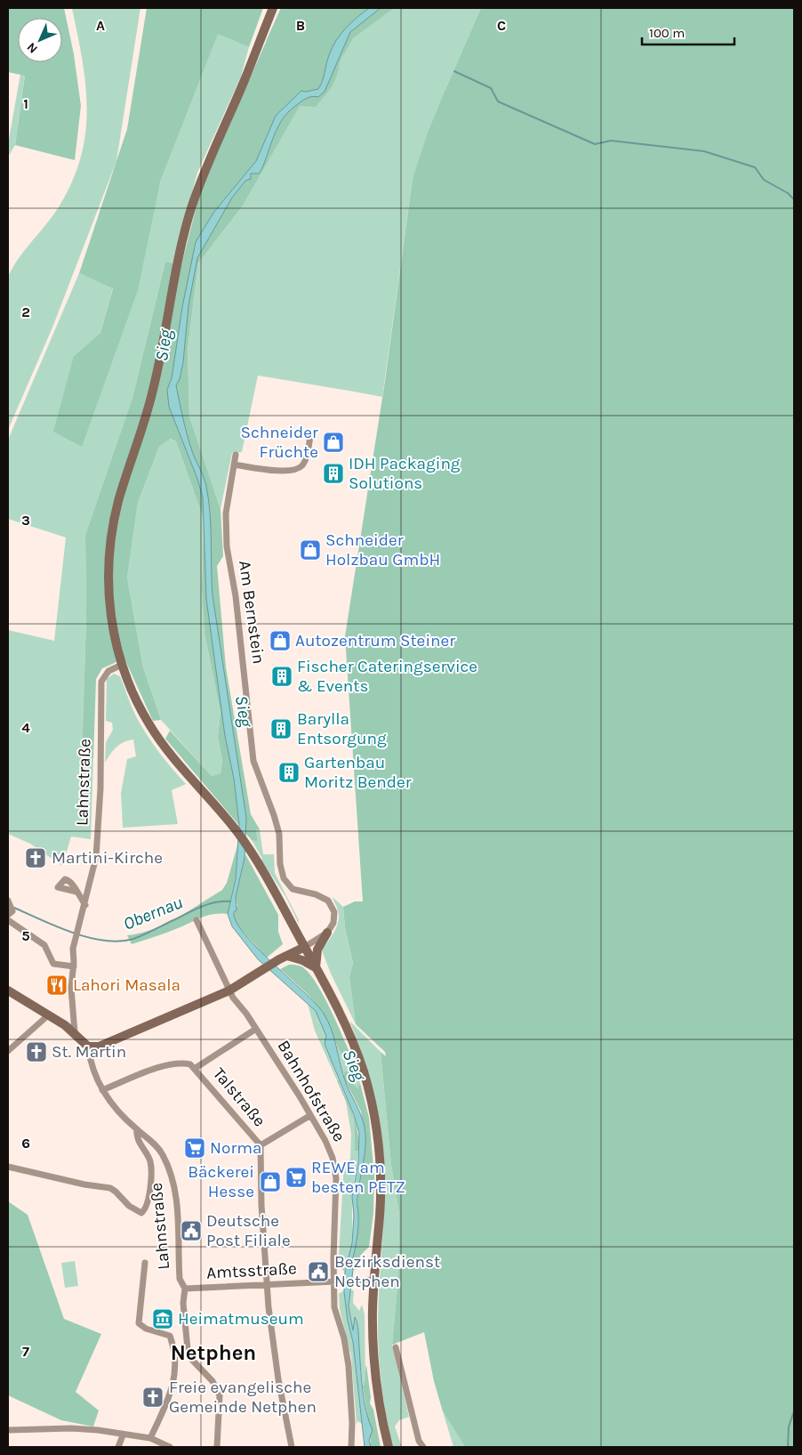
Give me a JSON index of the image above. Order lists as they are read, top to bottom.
{
  "streets": {
    "street": [
      "Am Bernstein",
      "Lahnstraße",
      "Bahnhofstraße",
      "Talstraße",
      "Amtsstraße"
    ]
  },
  "crossings": [
    ["Lahnstraße", "Talstraße"],
    ["Lahnstraße", "Amtsstraße"],
    ["Bahnhofstraße", "Talstraße"],
    ["Bahnhofstraße", "Amtsstraße"],
    ["Talstraße", "Amtsstraße"]
  ],
  "districts": ["Netphen"],
  "water": ["Sieg", "Obernau"],
  "places": {
    "shop": [
      "Schneider Früchte",
      "Schneider Holzbau GmbH",
      "Autozentrum Steiner",
      "Bäckerei Hesse"
    ],
    "building": [
      "IDH Packaging Solutions",
      "Fischer Cateringservice & Events",
      "Barylla Entsorgung",
      "Gartenbau Moritz Bender"
    ],
    "church": ["Martini-Kirche", "St. Martin", "Freie evangelische Gemeinde Netphen"],
    "restaurant": ["Lahori Masala"],
    "supermarket": ["Norma", "REWE am besten PETZ"],
    "public building": ["Deutsche Post Filiale", "Bezirksdienst Netphen"],
    "museum": ["Heimatmuseum"]
  },
  "scale_bar": "100 m",
  "north": "bottom left",
  "grid": {
    "columns": ["A", "B", "C"],
    "rows": [
      "1",
      "2",
      "3",
      "4",
      "5",
      "6",
      "7"
    ]
  }
}
